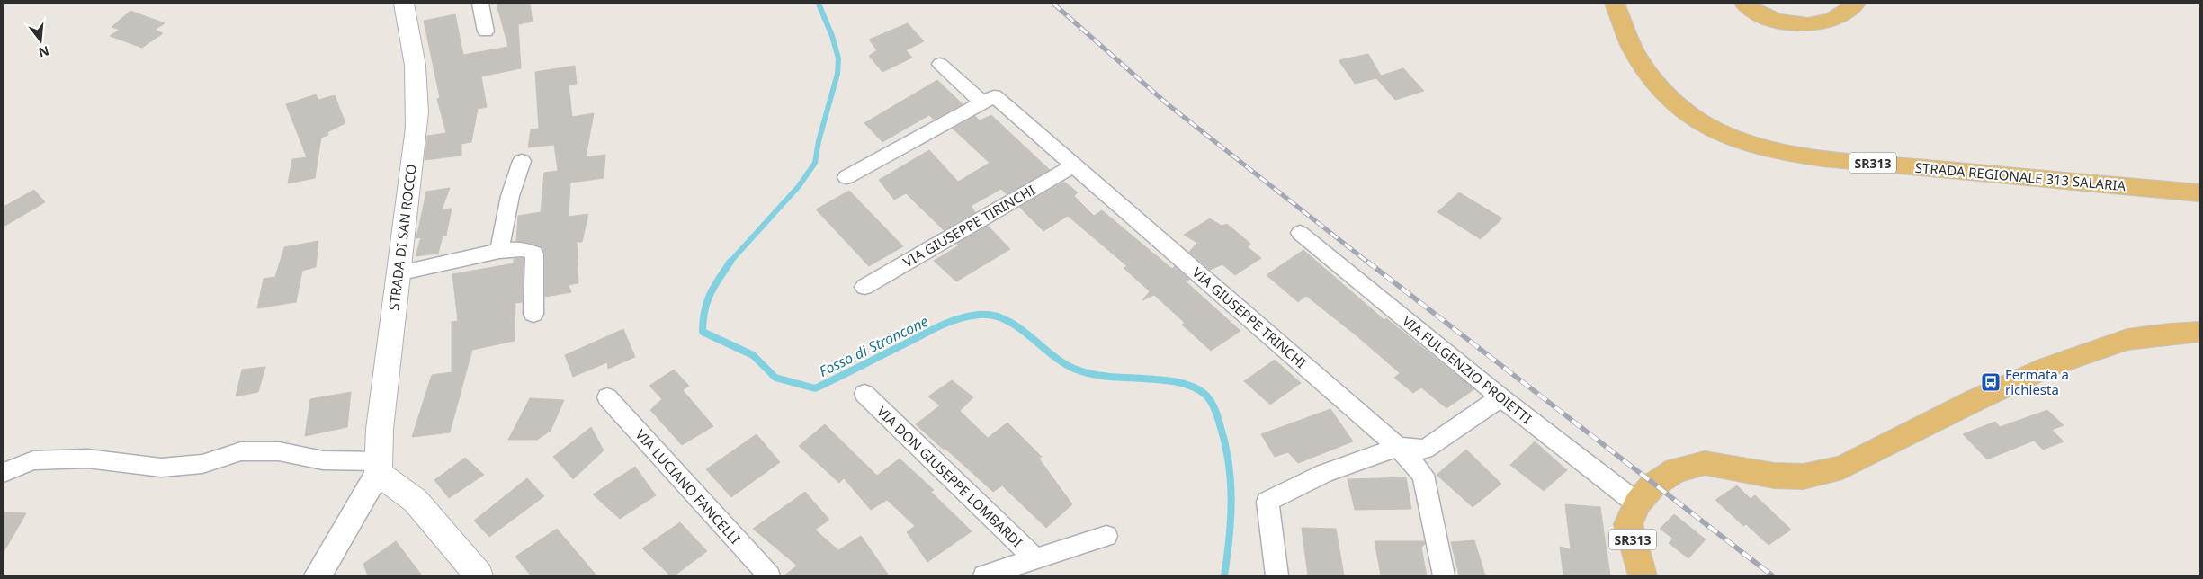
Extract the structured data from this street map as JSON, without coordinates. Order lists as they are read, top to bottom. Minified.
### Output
{"streets":{"main road":["SR313","STRADA REGIONALE 313 SALARIA","STRADA DI SAN ROCCO"],"street":["VIA GIUSEPPE TIRINCHI","VIA GIUSEPPE TRINCHI","VIA FULGENZIO PROIETTI","VIA DON GIUSEPPE LOMBARDI","VIA LUCIANO FANCELLI"]},"crossings":[["SR313","VIA FULGENZIO PROIETTI"],["VIA GIUSEPPE TIRINCHI","VIA GIUSEPPE TRINCHI"]],"water":["Fosso di Stroncone"],"places":{"bus stop":["Fermata a richiesta"]},"north":"bottom"}
